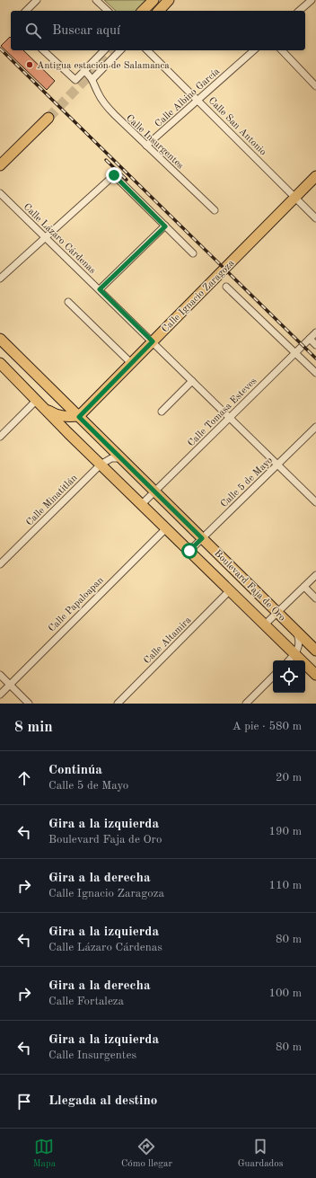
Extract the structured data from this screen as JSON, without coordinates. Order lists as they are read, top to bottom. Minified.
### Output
{"streets":{"main road":["Calle Ignacio Zaragoza","Boulevard Faja de Oro"],"street":["Calle Albino García","Calle San Antonio","Calle Insurgentes","Calle Lázaro Cárdenas","Calle Tomasa Esteves","Calle 5 de Mayo","Calle Minatitlán","Calle Papaloapan","Calle Altamira"]},"crossings":[["Calle Albino García","Calle San Antonio"],["Calle Albino García","Calle Insurgentes"],["Calle San Antonio","Calle Ignacio Zaragoza"],["Calle Lázaro Cárdenas","Calle Ignacio Zaragoza"],["Calle Lázaro Cárdenas","Calle Tomasa Esteves"],["Calle Lázaro Cárdenas","Calle 5 de Mayo"],["Calle Ignacio Zaragoza","Boulevard Faja de Oro"],["Calle Tomasa Esteves","Boulevard Faja de Oro"],["Calle 5 de Mayo","Boulevard Faja de Oro"],["Calle Minatitlán","Boulevard Faja de Oro"],["Boulevard Faja de Oro","Calle Papaloapan"],["Boulevard Faja de Oro","Calle Altamira"]],"places":["Antigua estación de Salamanca"],"page":{"search":"Buscar aquí","heading":["8 min","A pie · 580 m"],"list":[["Continúa","Calle 5 de Mayo","20 m"],["Gira a la izquierda","Boulevard Faja de Oro","190 m"],["Gira a la derecha","Calle Ignacio Zaragoza","110 m"],["Gira a la izquierda","Calle Lázaro Cárdenas","80 m"],["Gira a la derecha","Calle Fortaleza","100 m"],["Gira a la izquierda","Calle Insurgentes","80 m"],"Llegada al destino"],"nav":["Mapa","Cómo llegar","Guardados"]}}
